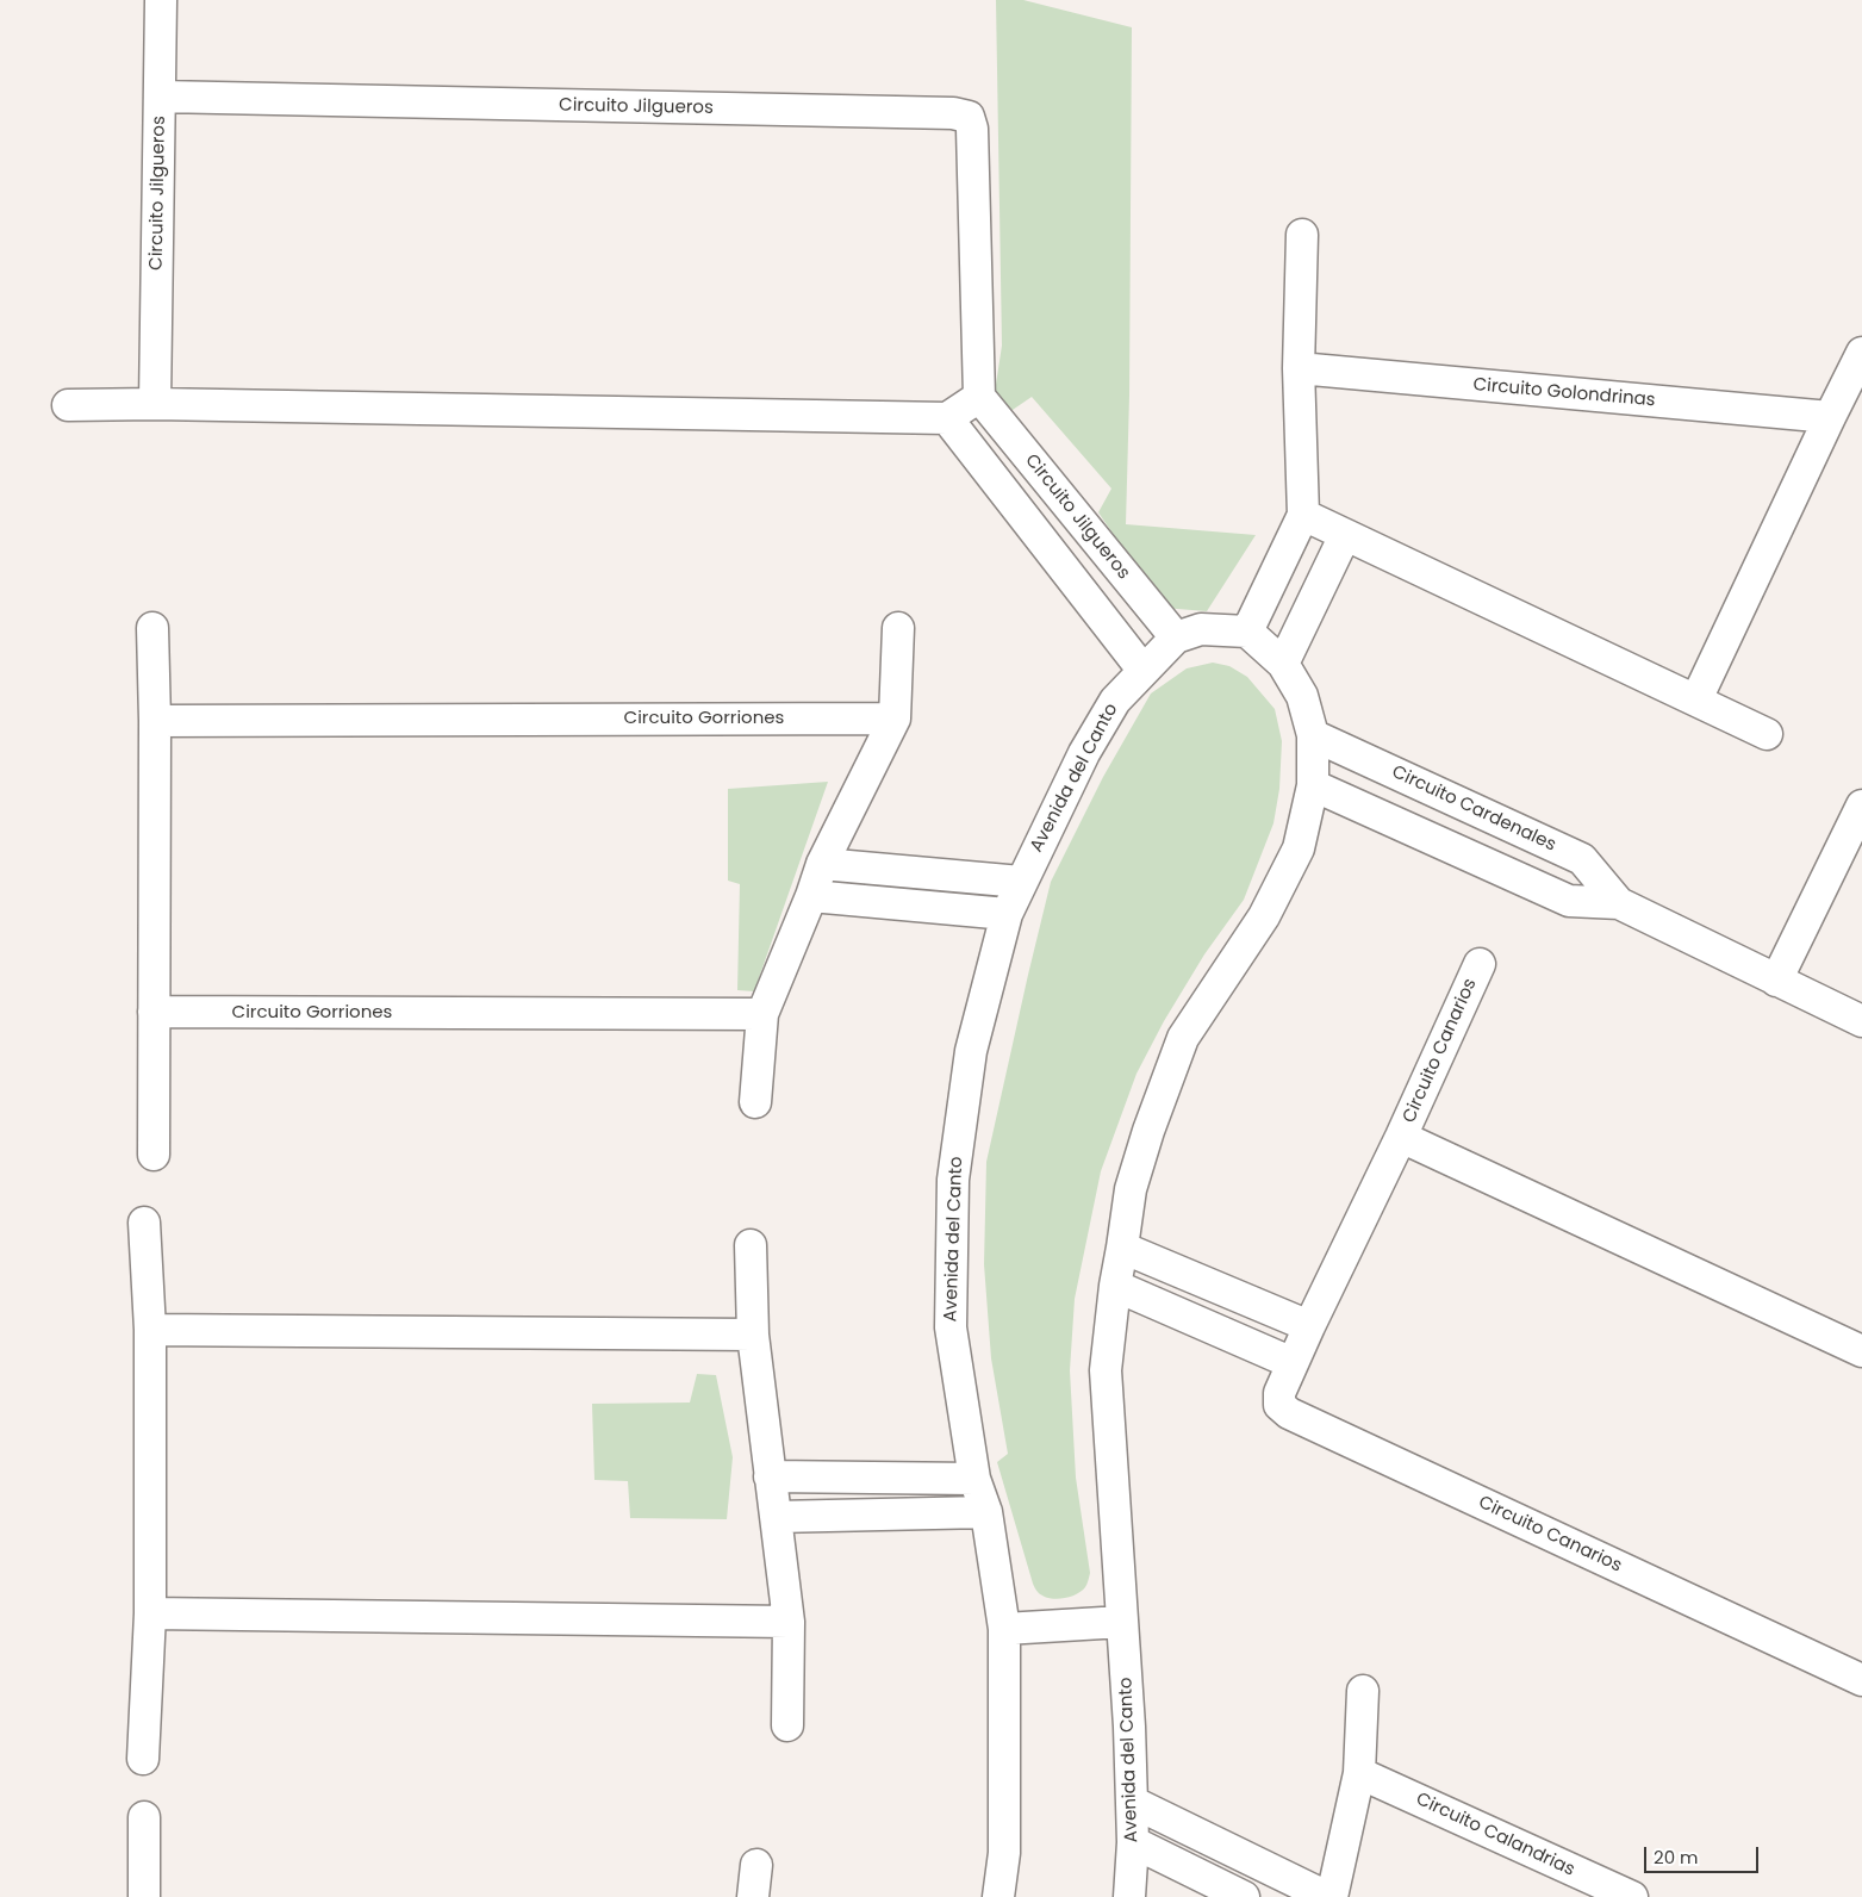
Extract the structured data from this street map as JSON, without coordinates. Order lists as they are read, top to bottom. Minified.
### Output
{"streets":{"street":["Circuito Jilgueros","Circuito Golondrinas","Circuito Gorriones","Avenida del Canto","Circuito Cardenales","Circuito Canarios","Circuito Calandrias"]},"crossings":[["Circuito Jilgueros","Avenida del Canto"],["Avenida del Canto","Circuito Cardenales"]],"scale_bar":"20 m"}
